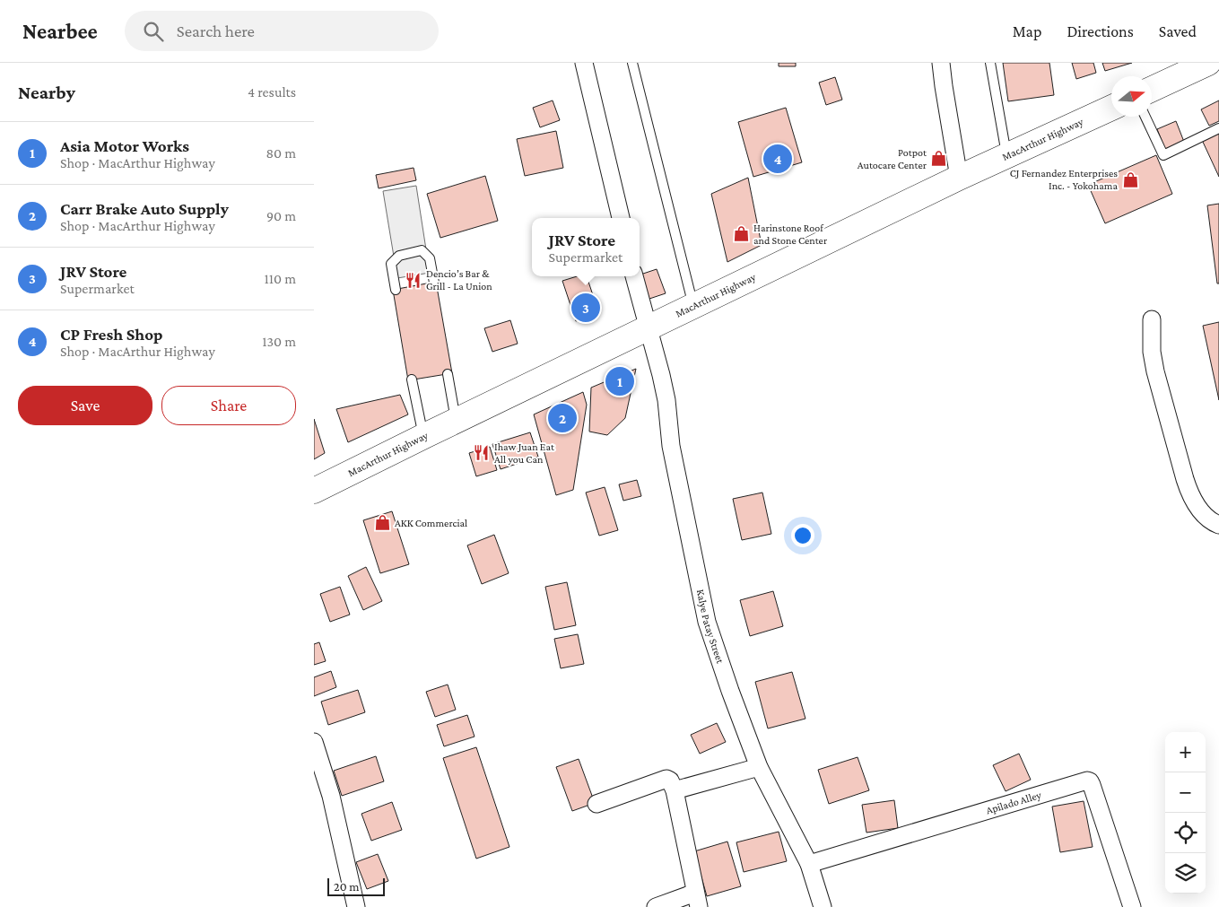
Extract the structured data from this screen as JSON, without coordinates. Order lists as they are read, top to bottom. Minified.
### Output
{"streets":{"highway":["MacArthur Highway"],"street":["Kalye Patay Street","Apilado Alley"]},"crossings":[["MacArthur Highway","Kalye Patay Street"],["Kalye Patay Street","Apilado Alley"]],"places":{"shop":["Potpot Autocare Center","CJ Fernandez Enterprises Inc. - Yokohama","Harinstone Roof and Stone Center","AKK Commercial"],"restaurant":["Dencio’s Bar & Grill - La Union","Ihaw Juan Eat All you Can"]},"scale_bar":"20 m","north":"right","page":{"header":"Nearbee","search":"Search here","nav":["Map","Directions","Saved"],"heading":["Nearby","4 results"],"list":[{"mark":"1","name":"Asia Motor Works","note":"Shop · MacArthur Highway","value":"80 m"},{"mark":"2","name":"Carr Brake Auto Supply","note":"Shop · MacArthur Highway","value":"90 m"},{"mark":"3","name":"JRV Store","note":"Supermarket","value":"110 m"},{"mark":"4","name":"CP Fresh Shop","note":"Shop · MacArthur Highway","value":"130 m"}],"pins":["4","3","1","2"],"popup":["JRV Store","Supermarket"],"buttons":["Save","Share"],"map_buttons":["+","−"],"scale":"20 m"}}
